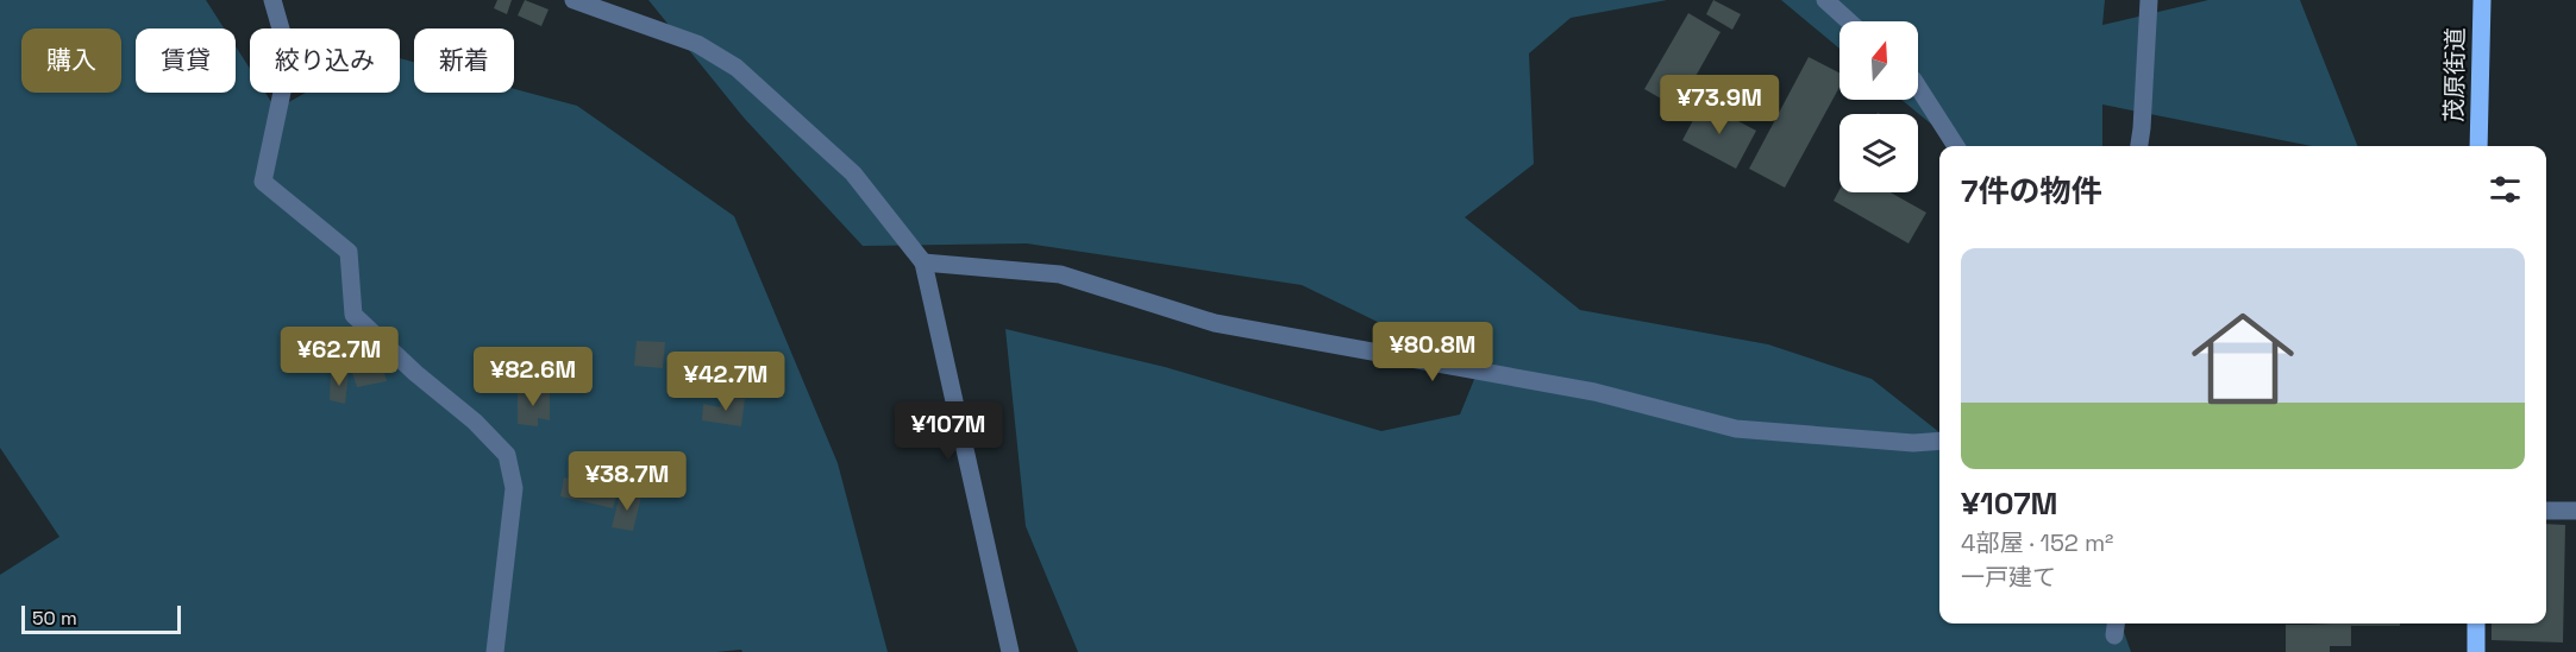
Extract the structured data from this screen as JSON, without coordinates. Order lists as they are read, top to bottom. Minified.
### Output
{"streets":{"main road":["茂原街道"]},"scale_bar":"50 m","north":"top","page":{"chip":["購入","賃貸","絞り込み","新着"],"price":["¥73.9M","¥80.8M","¥62.7M","¥82.6M","¥42.7M","¥107M","¥38.7M"],"heading":"7件の物件","list":[{"name":"¥107M","note":"4部屋 · 152 m² · 一戸建て"}],"scale":"50 m"}}
